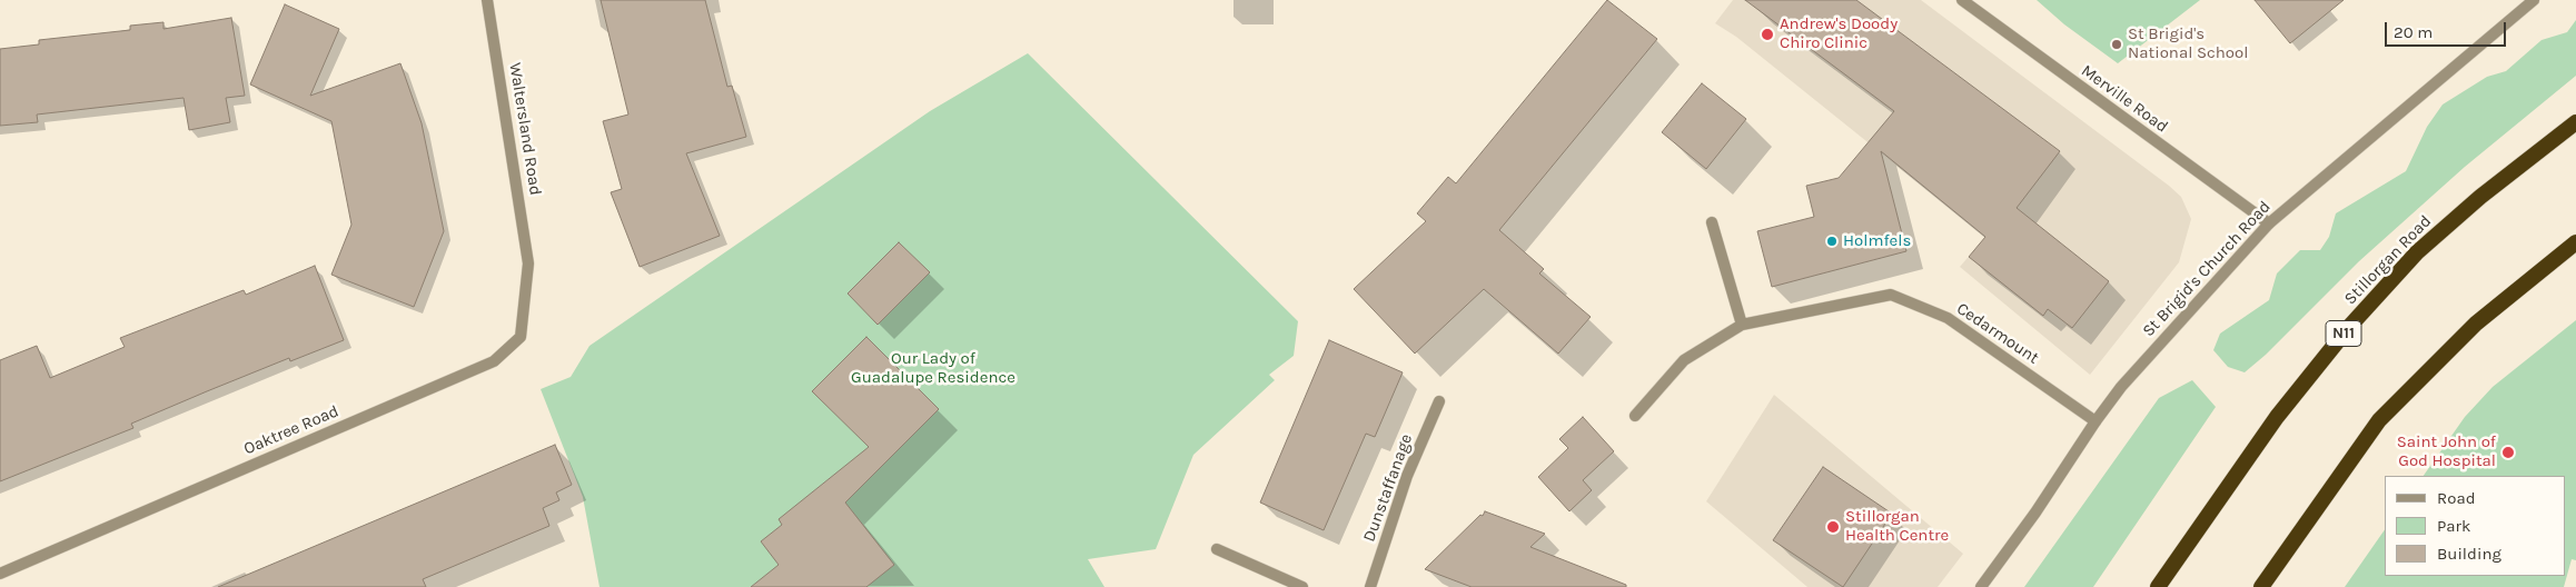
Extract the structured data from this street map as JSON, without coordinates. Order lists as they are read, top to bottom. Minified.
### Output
{"streets":{"highway":["Stillorgan Road","N11"],"street":["Merville Road","Waltersland Road","St Brigid's Church Road","Cedarmount","Oaktree Road","Dunstaffanage"]},"crossings":[["Merville Road","St Brigid's Church Road"],["Waltersland Road","Oaktree Road"],["St Brigid's Church Road","Cedarmount"]],"parks":["Our Lady of Guadalupe Residence"],"places":["Andrew's Doody Chiro Clinic","St Brigid's National School","Holmfels","Saint John of God Hospital","Stillorgan Health Centre"],"legend":["Road","Park","Building"],"scale_bar":"20 m"}
